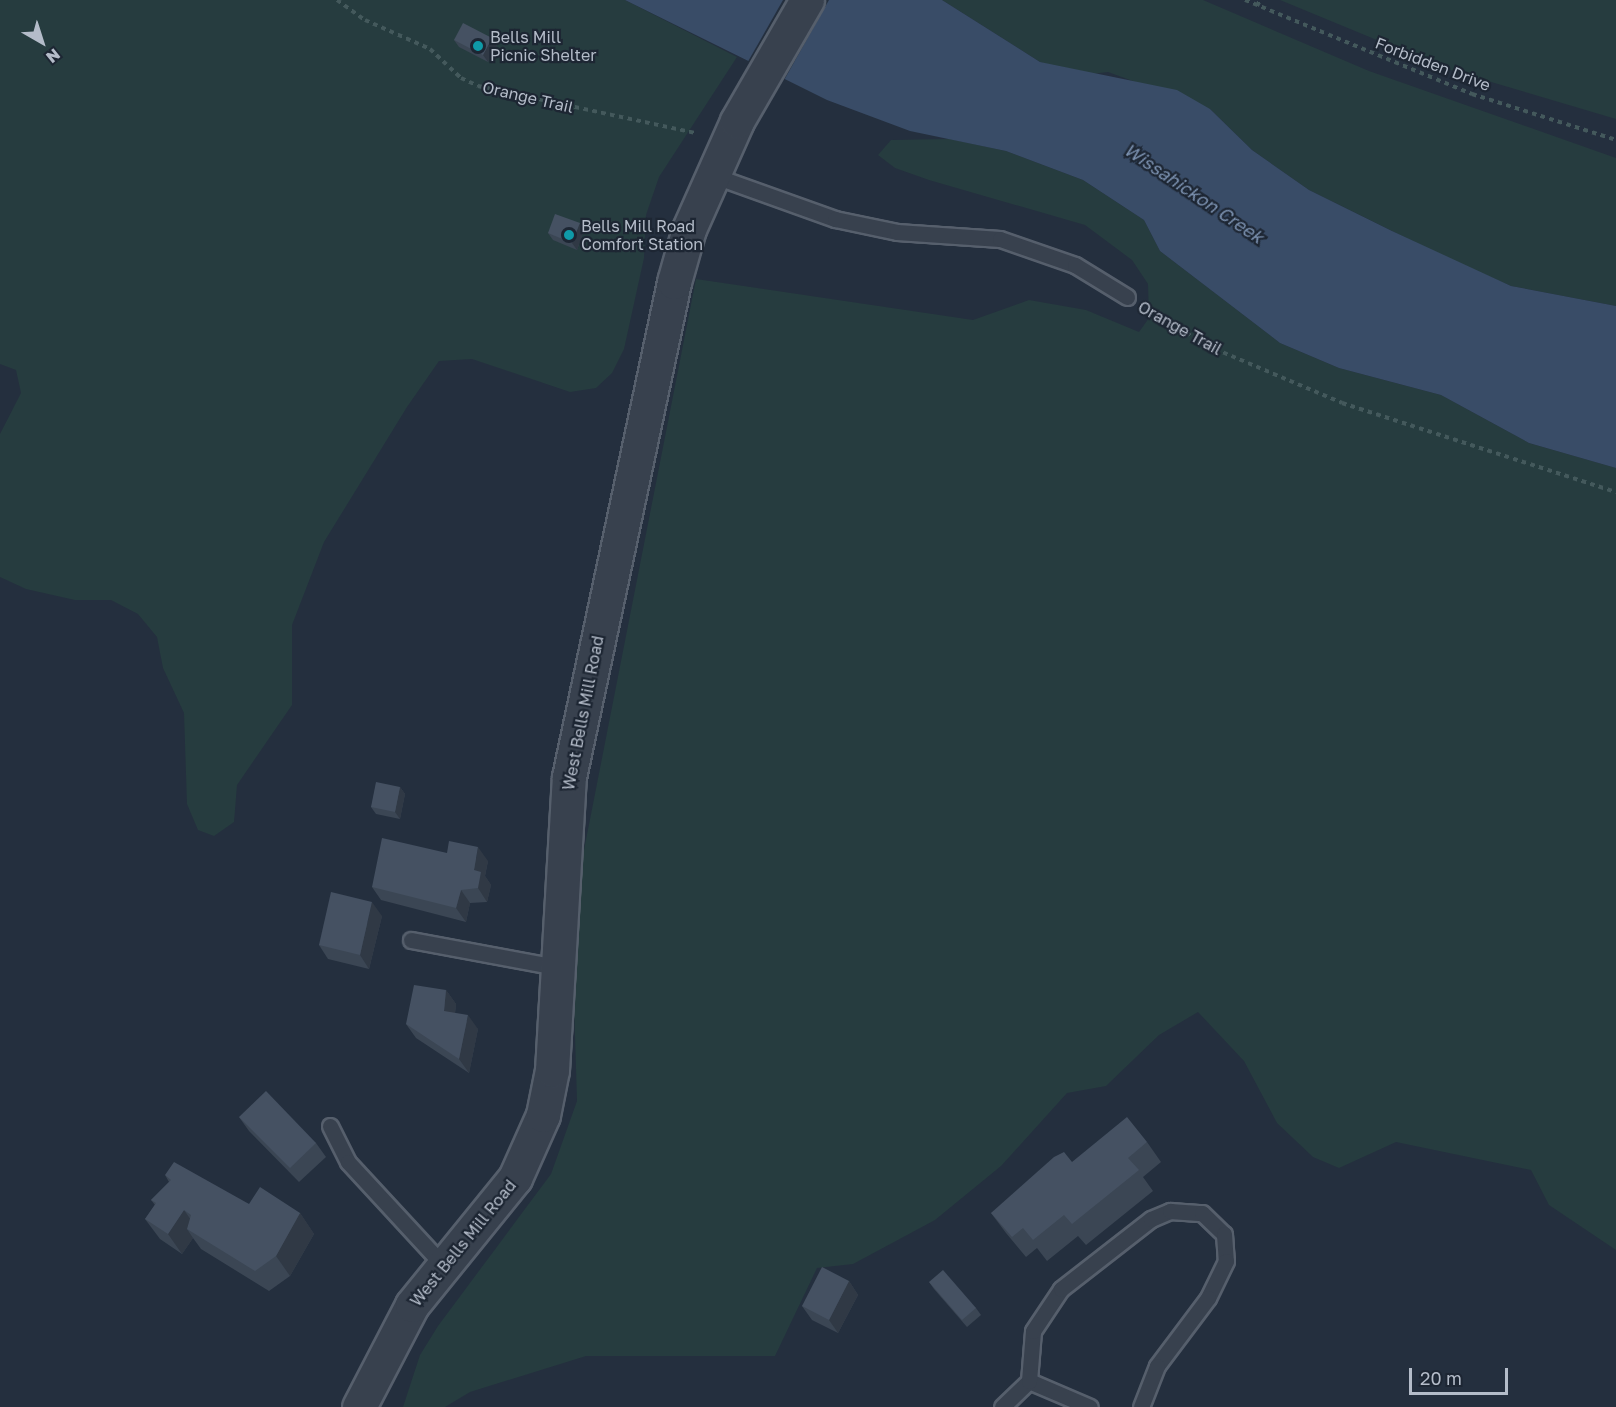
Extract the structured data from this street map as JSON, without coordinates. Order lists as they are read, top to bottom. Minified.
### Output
{"streets":{"street":["West Bells Mill Road"],"lane":["Orange Trail"],"path":["Forbidden Drive"]},"crossings":[["Orange Trail","West Bells Mill Road"]],"water":["Wissahickon Creek"],"places":["Bells Mill Picnic Shelter","Bells Mill Road Comfort Station"],"scale_bar":"20 m","north":"bottom right"}
